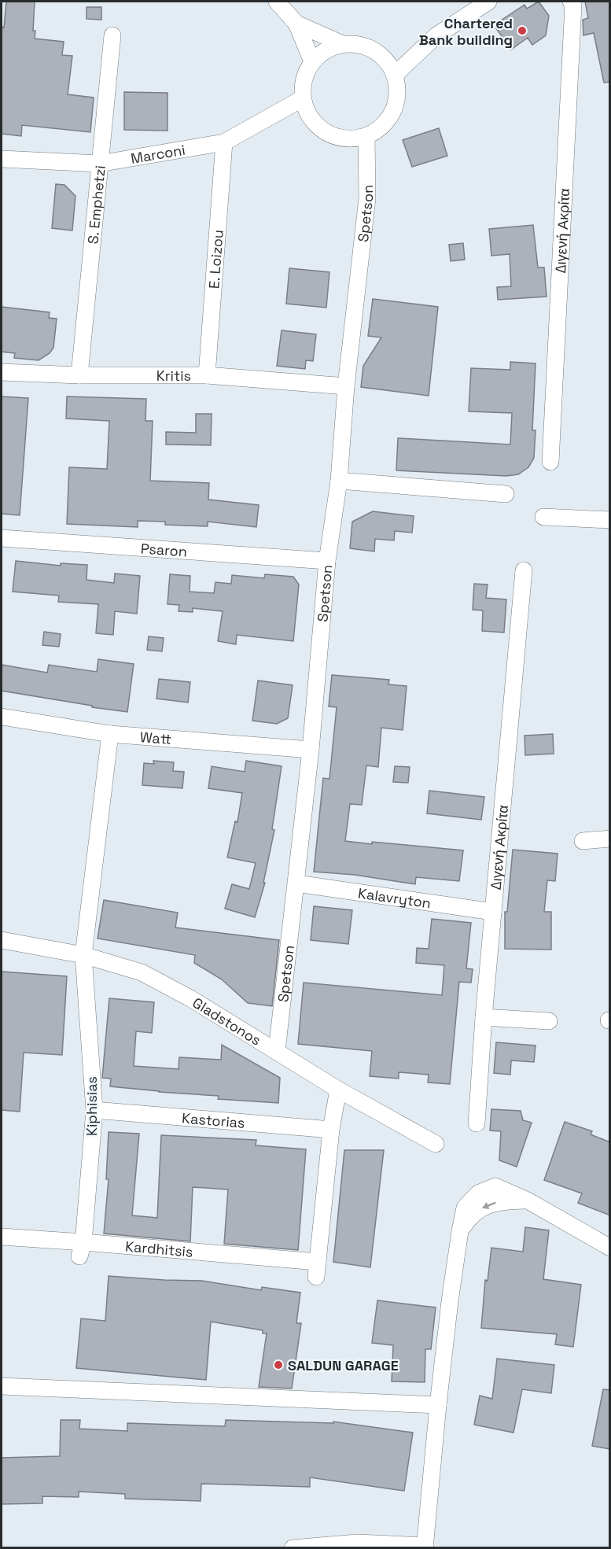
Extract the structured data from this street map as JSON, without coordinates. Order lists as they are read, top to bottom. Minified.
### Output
{"streets":{"street":["Marconi","S. Emphetzi","Spetson","Διγενή Ακρίτα","E. Loizou","Kritis","Psaron","Watt","Kalavryton","Gladstonos","Kiphisias","Kastorias","Kardhitsis"]},"crossings":[["Marconi","S. Emphetzi"],["Marconi","Spetson"],["Marconi","E. Loizou"],["S. Emphetzi","Kritis"],["Spetson","Kritis"],["Spetson","Psaron"],["Spetson","Watt"],["Spetson","Kalavryton"],["Spetson","Gladstonos"],["Διγενή Ακρίτα","Kalavryton"],["E. Loizou","Kritis"],["Watt","Kiphisias"],["Gladstonos","Kiphisias"],["Kiphisias","Kastorias"],["Kiphisias","Kardhitsis"],["Kastorias","Kardhitsis"]],"places":["Chartered Bank building","SALDUN GARAGE"]}
